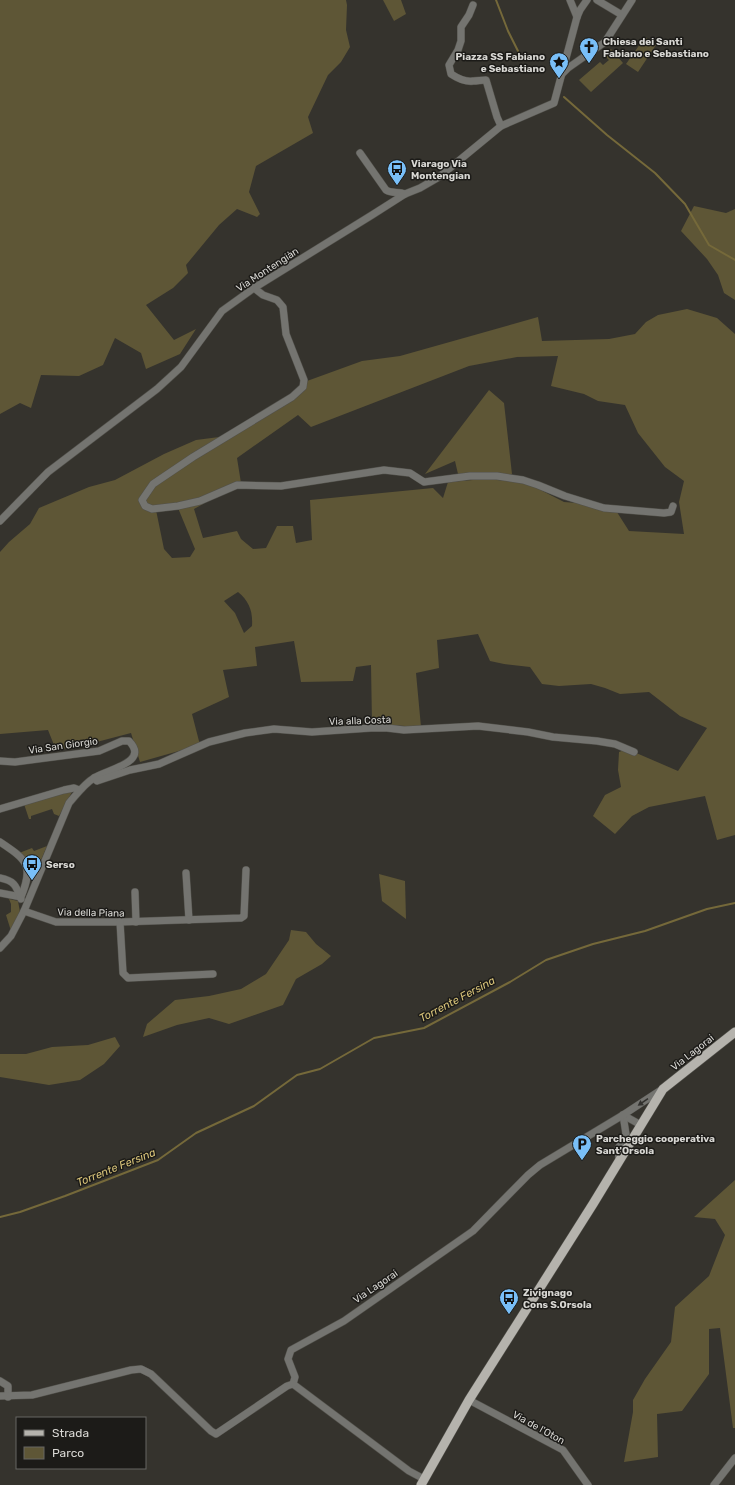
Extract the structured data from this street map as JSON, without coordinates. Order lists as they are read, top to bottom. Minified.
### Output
{"streets":{"main road":["Via Lagorai"],"street":["Via Montengiàn","Via alla Costa","Via San Giorgio","Via della Piana","Via de l'Oton"]},"crossings":[["Via alla Costa","Via San Giorgio"],["Via San Giorgio","Via della Piana"],["Via Lagorai","Via de l'Oton"]],"water":["Torrente Fersina"],"places":{"church":["Chiesa dei Santi Fabiano e Sebastiano"],"place":["Piazza SS Fabiano e Sebastiano"],"bus stop":["Viarago Via Montengian","Serso","Zivignago Cons S.Orsola"],"parking":["Parcheggio cooperativa Sant'Orsola"]},"legend":["Strada","Parco"]}
